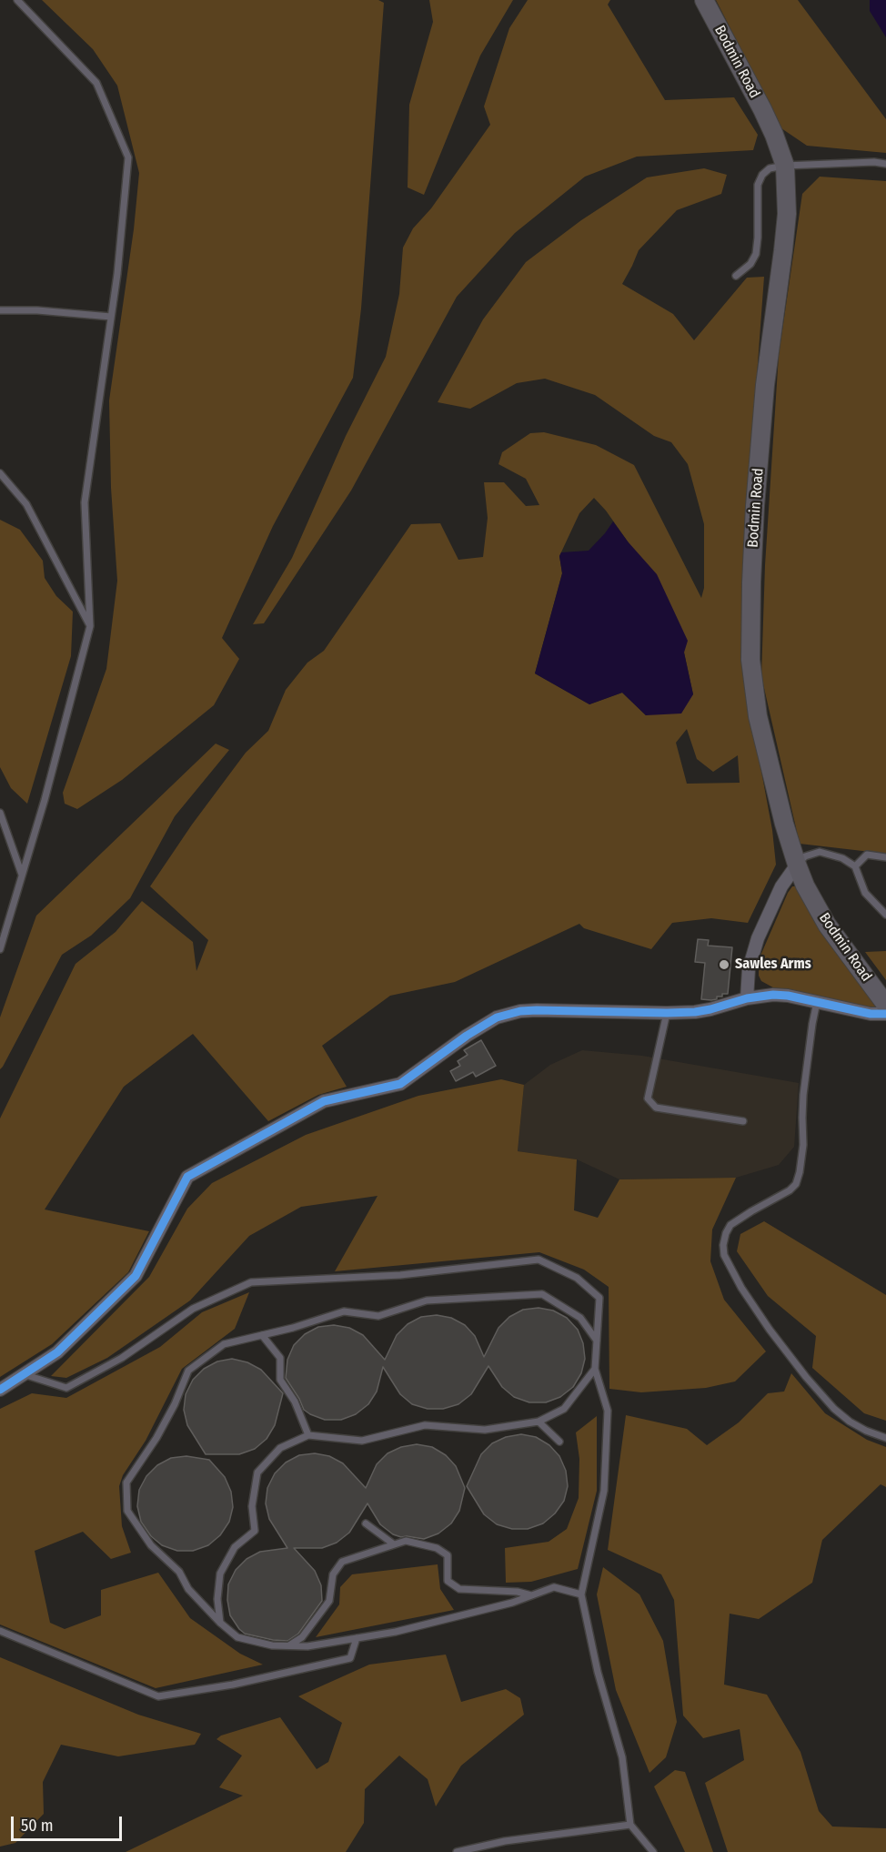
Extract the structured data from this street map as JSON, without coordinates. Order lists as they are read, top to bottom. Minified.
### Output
{"streets":{"main road":["Bodmin Road"]},"places":["Sawles Arms"],"scale_bar":"50 m"}
